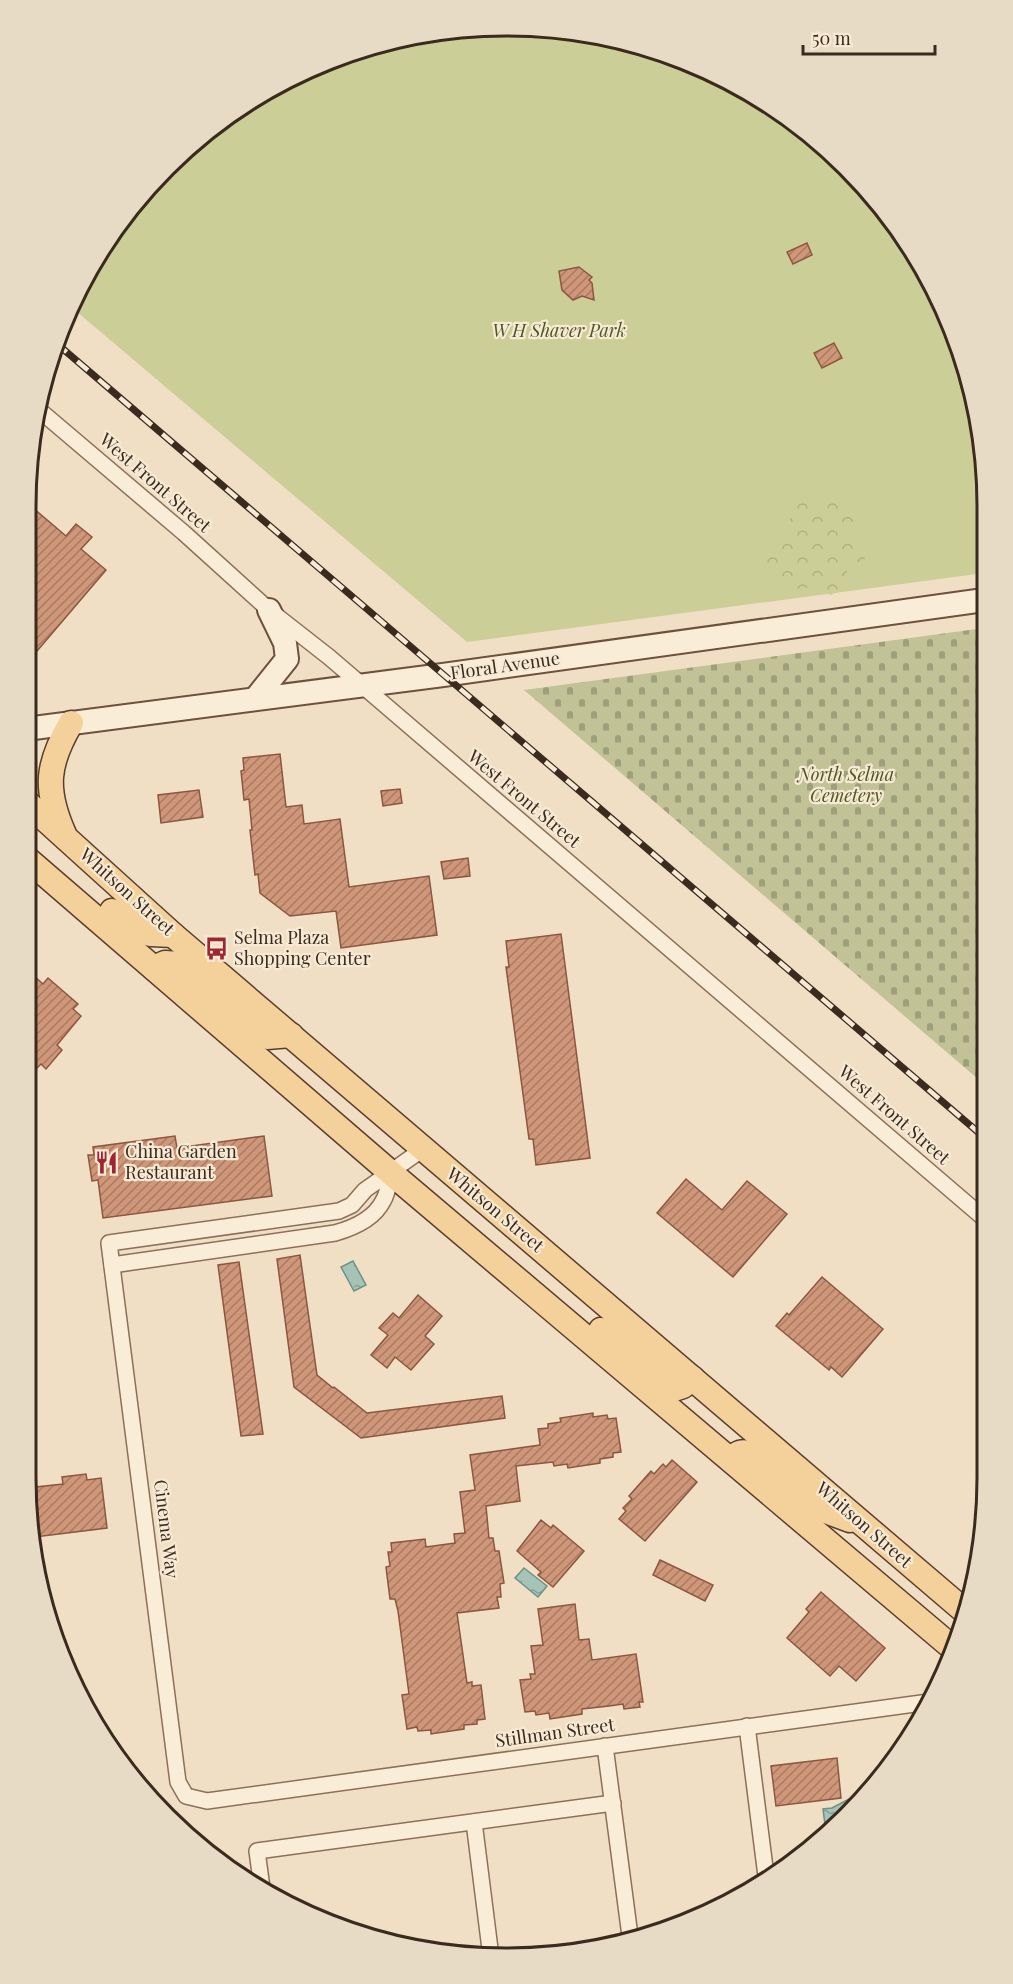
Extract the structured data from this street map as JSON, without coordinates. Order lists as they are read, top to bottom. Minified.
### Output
{"streets":{"main road":["Floral Avenue","Whitson Street"],"street":["West Front Street","Cinema Way","Stillman Street"]},"crossings":[["West Front Street","Floral Avenue"],["Whitson Street","Cinema Way"],["Cinema Way","Stillman Street"]],"parks":["W H Shaver Park","North Selma Cemetery"],"places":{"bus stop":["Selma Plaza Shopping Center"],"restaurant":["China Garden Restaurant"]},"scale_bar":"50 m"}
